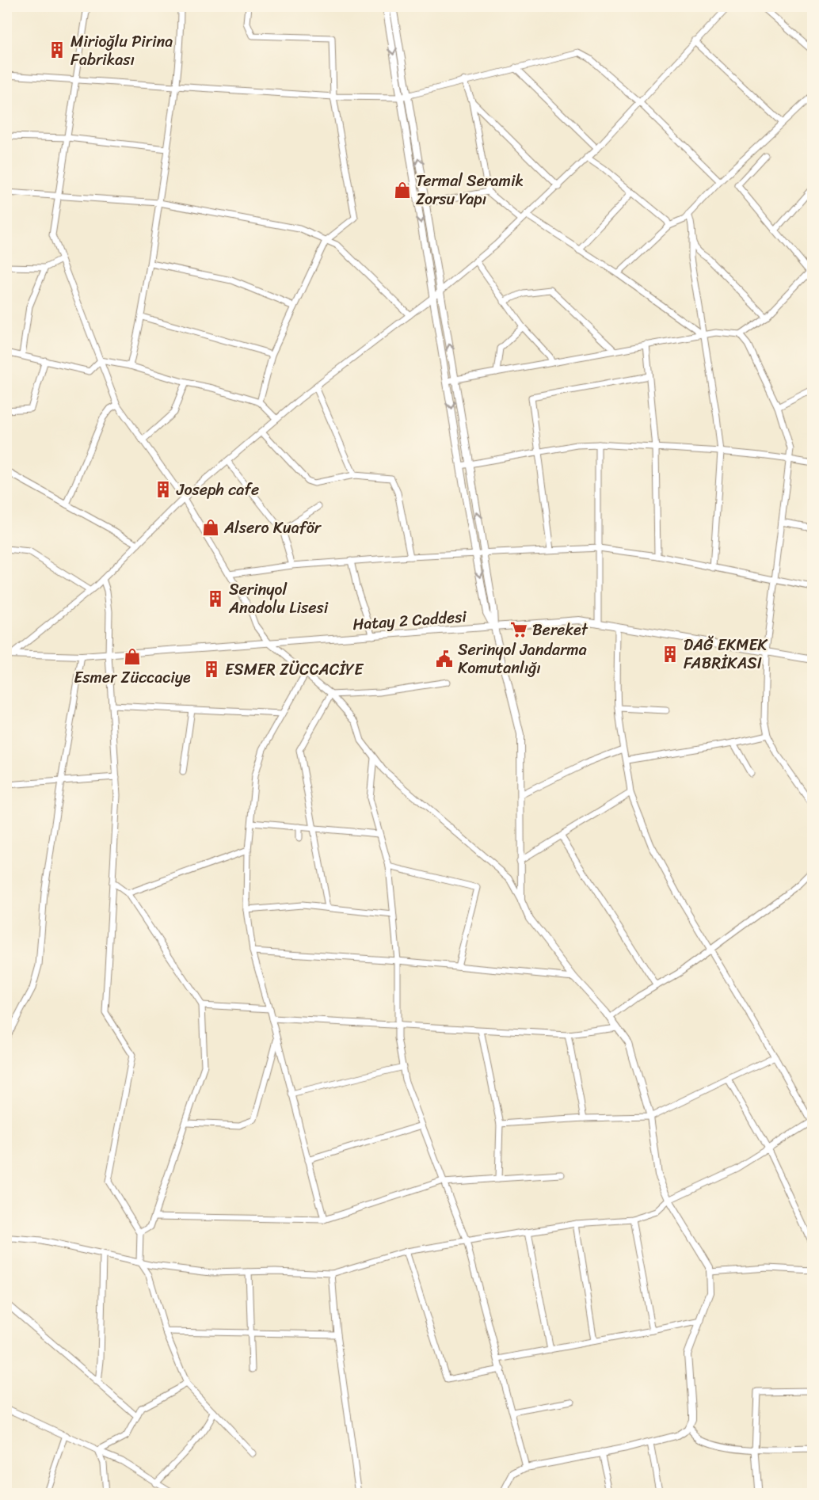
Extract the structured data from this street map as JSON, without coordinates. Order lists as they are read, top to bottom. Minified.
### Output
{"streets":{"street":["Hatay 2 Caddesi"]},"places":{"building":["Mirioğlu Pirina Fabrikası","Joseph cafe","Serinyol Anadolu Lisesi","DAĞ EKMEK FABRİKASI","ESMER ZÜCCACİYE"],"shop":["Termal Seramik Zorsu Yapı","Alsero Kuaför","Esmer Züccaciye"],"supermarket":["Bereket"],"public building":["Serinyol Jandarma Komutanlığı"]}}
